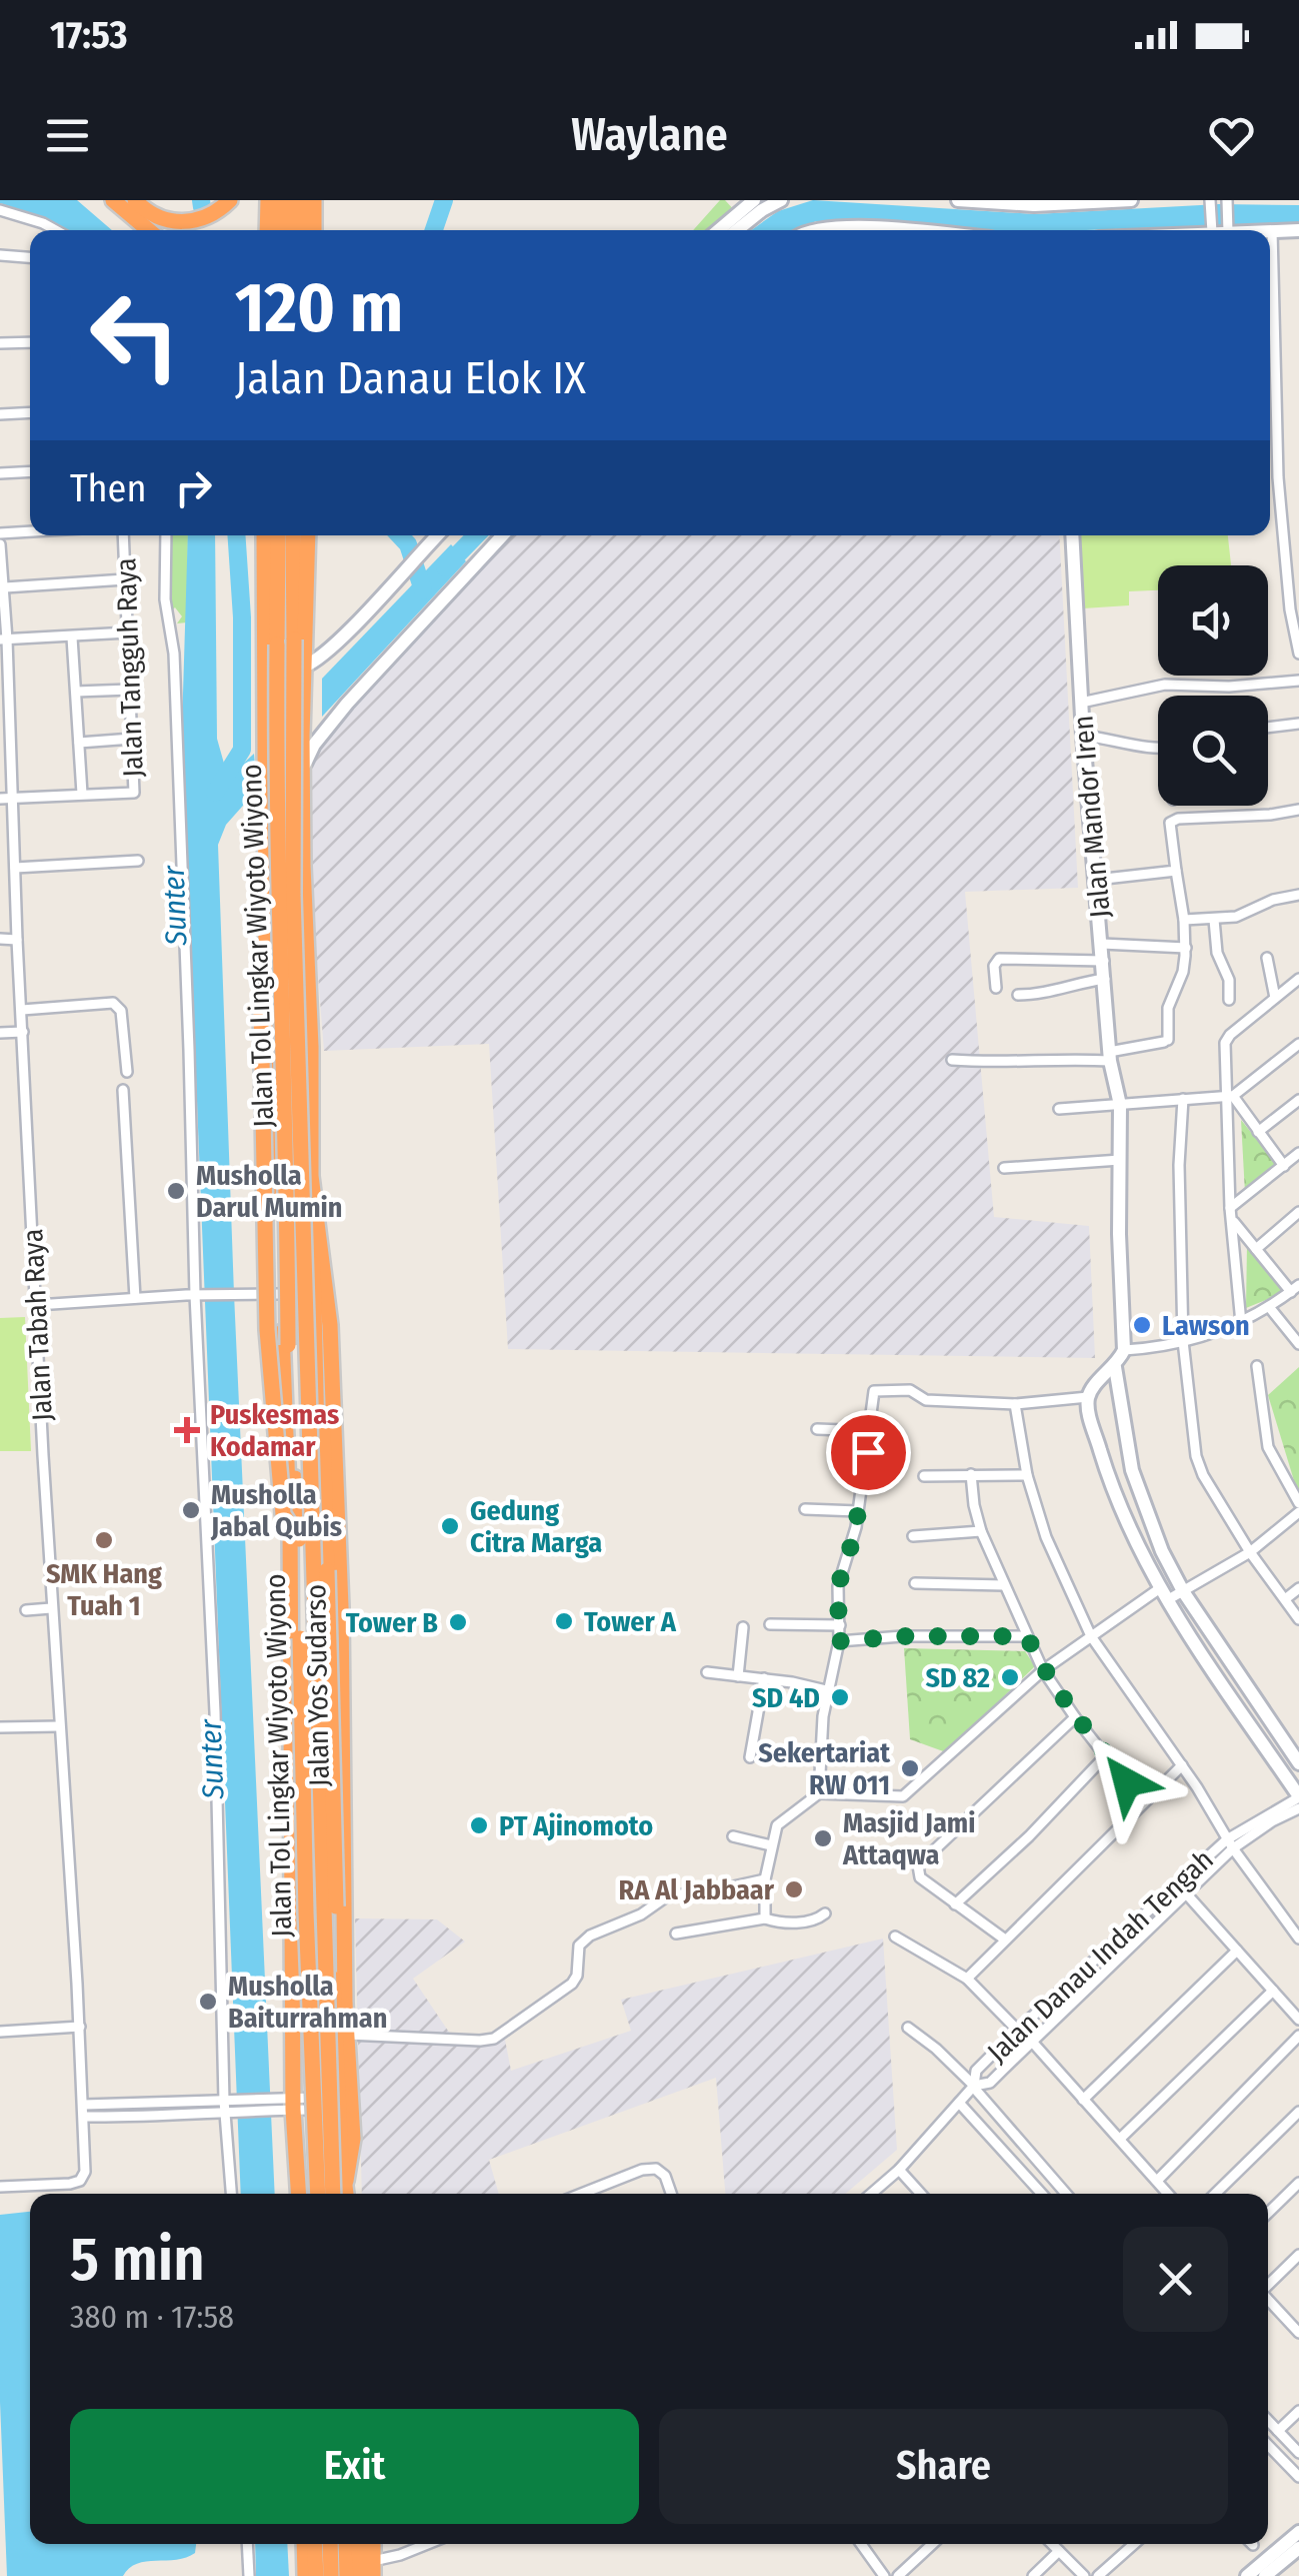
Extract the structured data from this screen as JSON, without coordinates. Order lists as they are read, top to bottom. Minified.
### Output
{"streets":{"highway":["Jalan Tol Lingkar Wiyoto Wiyono","Jalan Yos Sudarso"],"street":["Jalan Tangguh Raya","Jalan Mandor Iren","Jalan Tabah Raya","Jalan Danau Indah Tengah"]},"crossings":[["Jalan Tangguh Raya","Jalan Tabah Raya"]],"water":["Sunter"],"places":{"other":["Musholla Darul Mumin","Lawson","Musholla Jabal Qubis","Gedung Citra Marga","SMK Hang Tuah 1","Tower A","Tower B","SD 82","SD 4D","Sekertariat RW 011","PT Ajinomoto","Masjid Jami Attaqwa","RA Al Jabbaar","Musholla Baiturrahman"],"health":["Puskesmas Kodamar"]},"page":{"status":"17:53","header":"Waylane","turn":["120 m","Jalan Danau Elok IX"],"then":"Then","heading":["5 min","380 m · 17:58"],"buttons":["Exit","Share"]}}
